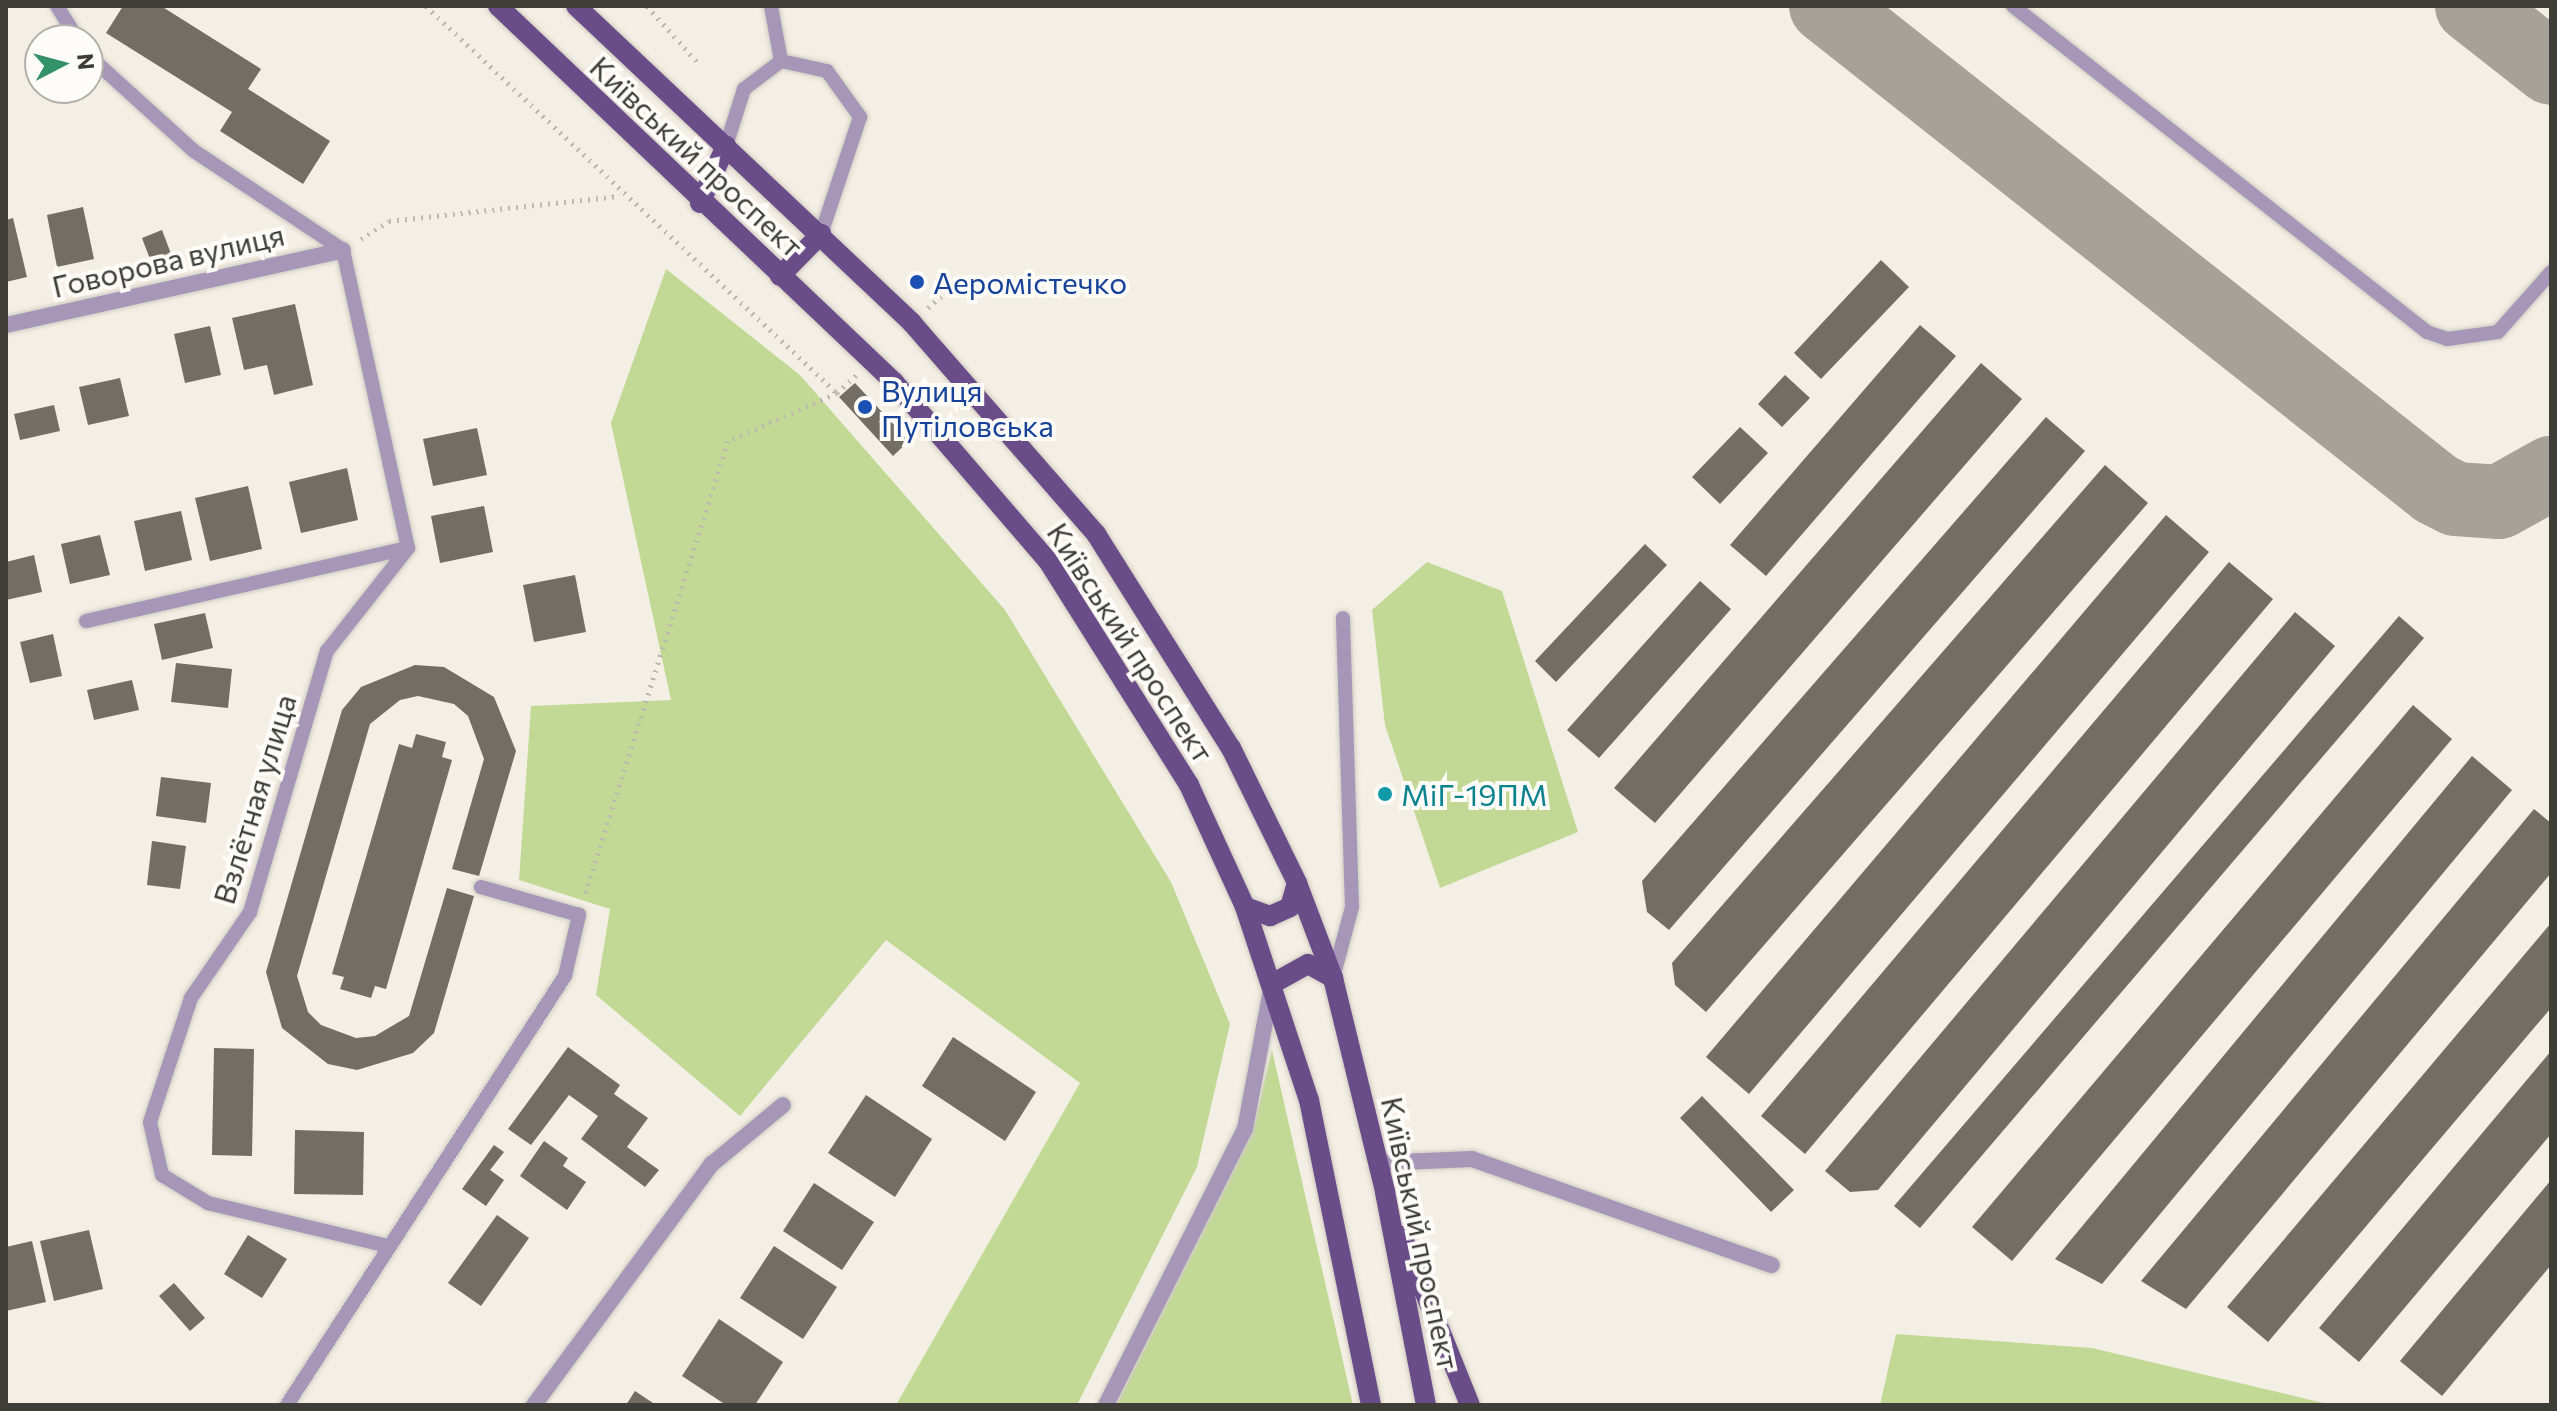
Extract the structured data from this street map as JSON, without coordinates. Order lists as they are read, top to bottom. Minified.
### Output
{"streets":{"main road":["Київський проспект"],"street":["Говорова вулиця"],"lane":["Взлётная улица"]},"places":["Аеромістечко","Вулиця Путіловська","МіГ-19ПМ"],"north":"right"}
